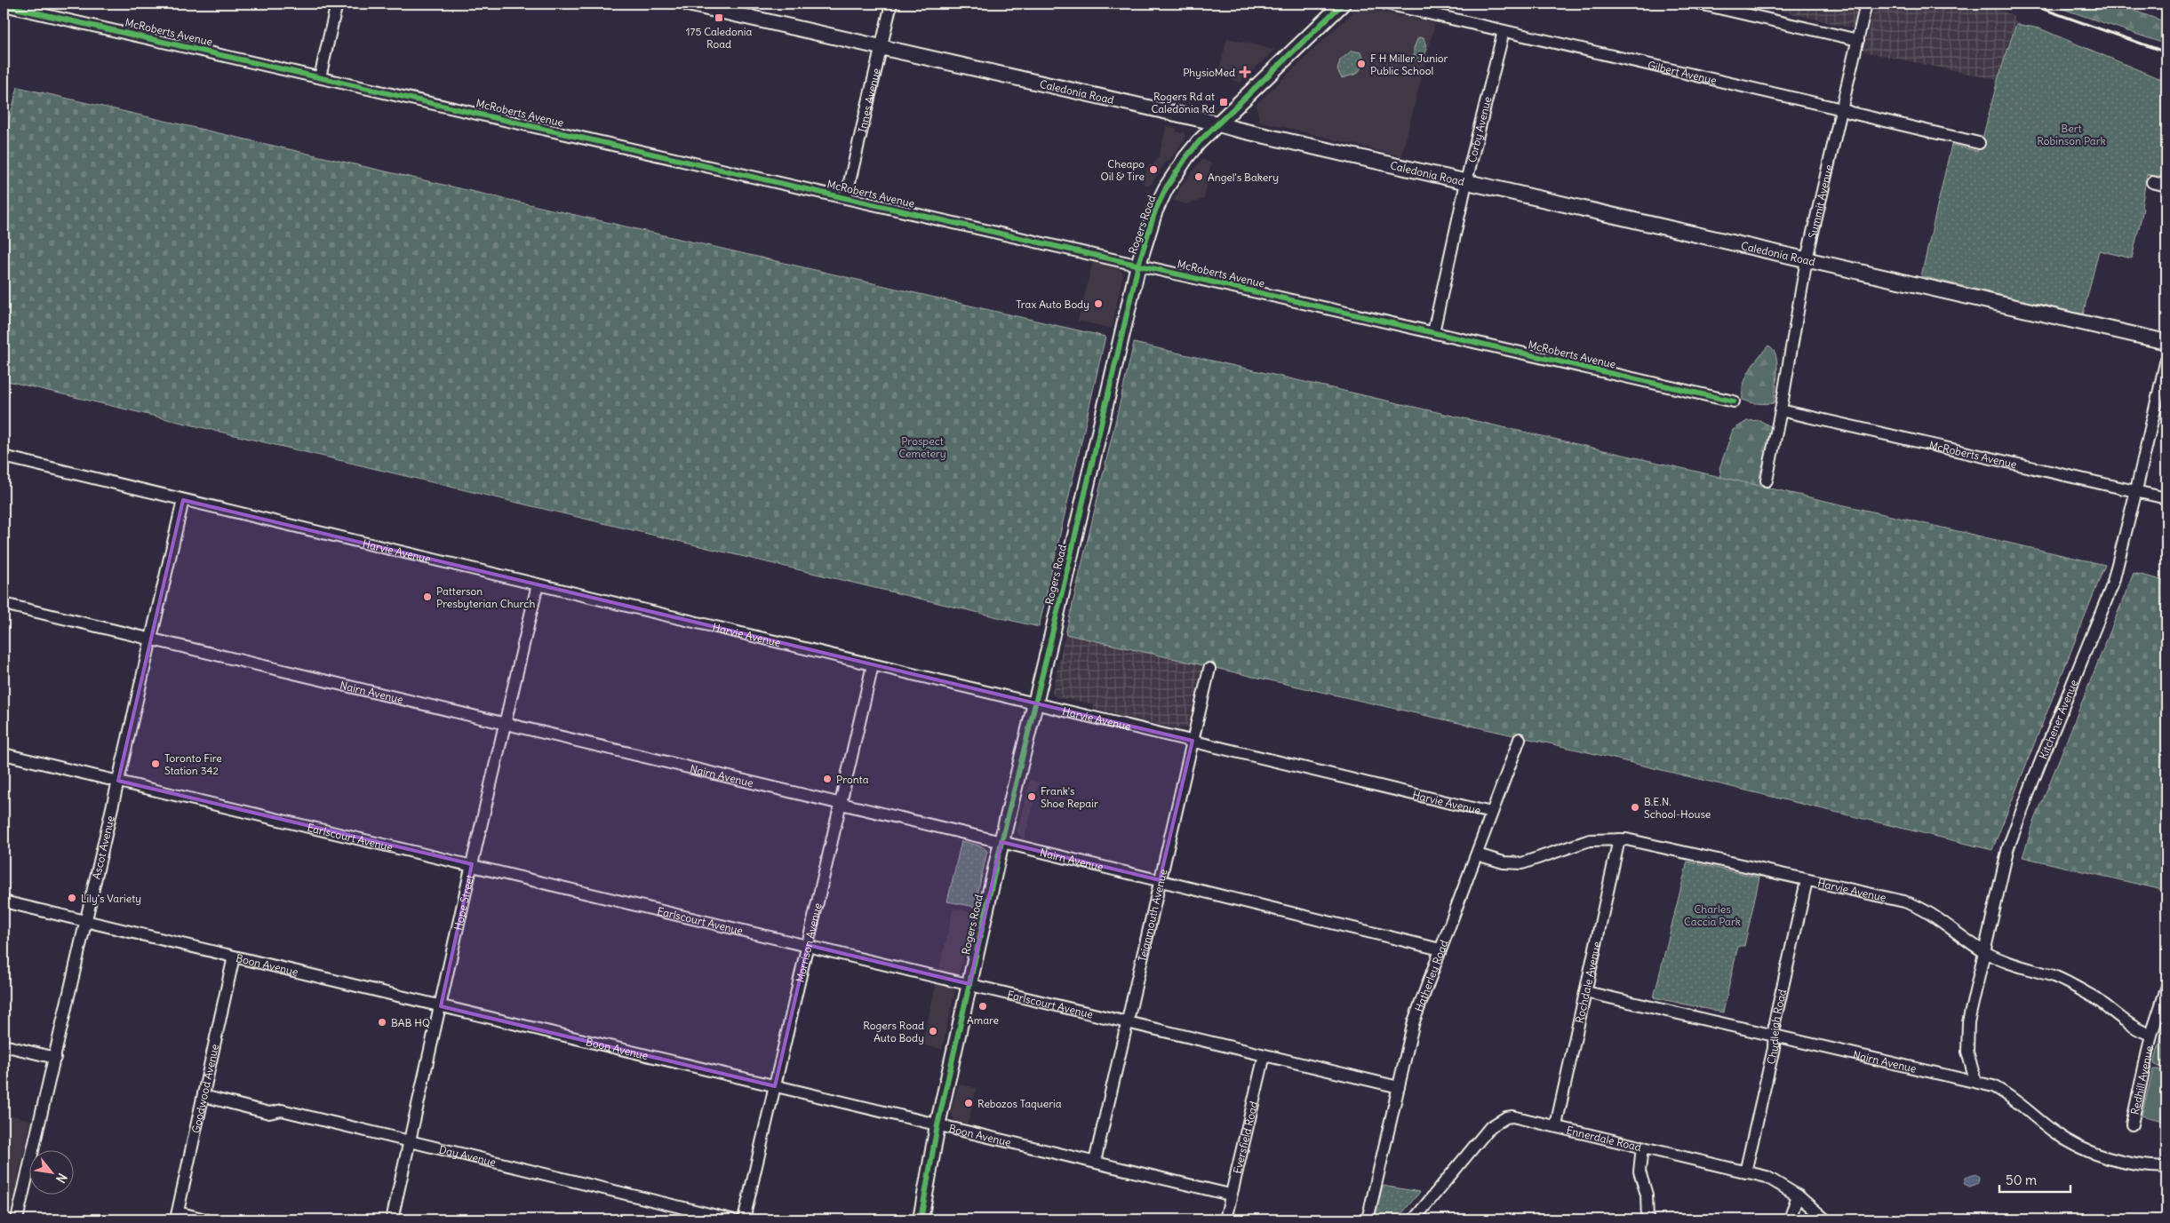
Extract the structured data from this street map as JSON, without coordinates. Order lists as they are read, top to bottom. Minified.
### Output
{"streets":{"street":["McRoberts Avenue","Gilbert Avenue","Caledonia Road","Innes Avenue","Corby Avenue","Summit Avenue","Rogers Road","Harvie Avenue","Nairn Avenue","Kitchener Avenue","Earlscourt Avenue","Ascot Avenue","Hope Street","Teignmouth Avenue","Morrison Avenue","Boon Avenue","Hatherley Road","Rochdale Avenue","Chudleigh Road","Redhill Avenue","Goodwood Avenue","Eversfield Road","Ennerdale Road","Day Avenue"]},"crossings":[["McRoberts Avenue","Innes Avenue"],["McRoberts Avenue","Corby Avenue"],["McRoberts Avenue","Summit Avenue"],["McRoberts Avenue","Rogers Road"],["McRoberts Avenue","Kitchener Avenue"],["Gilbert Avenue","Corby Avenue"],["Gilbert Avenue","Summit Avenue"],["Caledonia Road","Innes Avenue"],["Caledonia Road","Corby Avenue"],["Caledonia Road","Summit Avenue"],["Caledonia Road","Rogers Road"],["Rogers Road","Harvie Avenue"],["Rogers Road","Nairn Avenue"],["Rogers Road","Earlscourt Avenue"],["Rogers Road","Boon Avenue"],["Harvie Avenue","Kitchener Avenue"],["Harvie Avenue","Ascot Avenue"],["Harvie Avenue","Hope Street"],["Harvie Avenue","Teignmouth Avenue"],["Harvie Avenue","Morrison Avenue"],["Harvie Avenue","Hatherley Road"],["Harvie Avenue","Rochdale Avenue"],["Harvie Avenue","Chudleigh Road"],["Harvie Avenue","Redhill Avenue"],["Nairn Avenue","Kitchener Avenue"],["Nairn Avenue","Ascot Avenue"],["Nairn Avenue","Hope Street"],["Nairn Avenue","Teignmouth Avenue"],["Nairn Avenue","Morrison Avenue"],["Nairn Avenue","Hatherley Road"],["Nairn Avenue","Rochdale Avenue"],["Nairn Avenue","Chudleigh Road"],["Earlscourt Avenue","Ascot Avenue"],["Earlscourt Avenue","Hope Street"],["Earlscourt Avenue","Teignmouth Avenue"],["Earlscourt Avenue","Morrison Avenue"],["Earlscourt Avenue","Hatherley Road"],["Earlscourt Avenue","Eversfield Road"],["Ascot Avenue","Boon Avenue"],["Hope Street","Boon Avenue"],["Hope Street","Day Avenue"],["Teignmouth Avenue","Boon Avenue"],["Morrison Avenue","Boon Avenue"],["Boon Avenue","Goodwood Avenue"],["Boon Avenue","Eversfield Road"],["Rochdale Avenue","Ennerdale Road"],["Chudleigh Road","Ennerdale Road"],["Goodwood Avenue","Day Avenue"]],"parks":["Bert Robinson Park","Prospect Cemetery","Charles Caccia Park"],"places":{"transit":["175 Caledonia Road","Rogers Rd at Caledonia Rd"],"other":["F H Miller Junior Public School","Cheapo Oil & Tire","Angel's Bakery","Trax Auto Body","Patterson Presbyterian Church","Toronto Fire Station 342","Pronta","Frank's Shoe Repair","B.E.N. School-House","Lily's Variety","Amare","BAB HQ","Rogers Road Auto Body","Rebozos Taqueria"],"health":["PhysioMed"]},"scale_bar":"50 m","north":"bottom right"}
